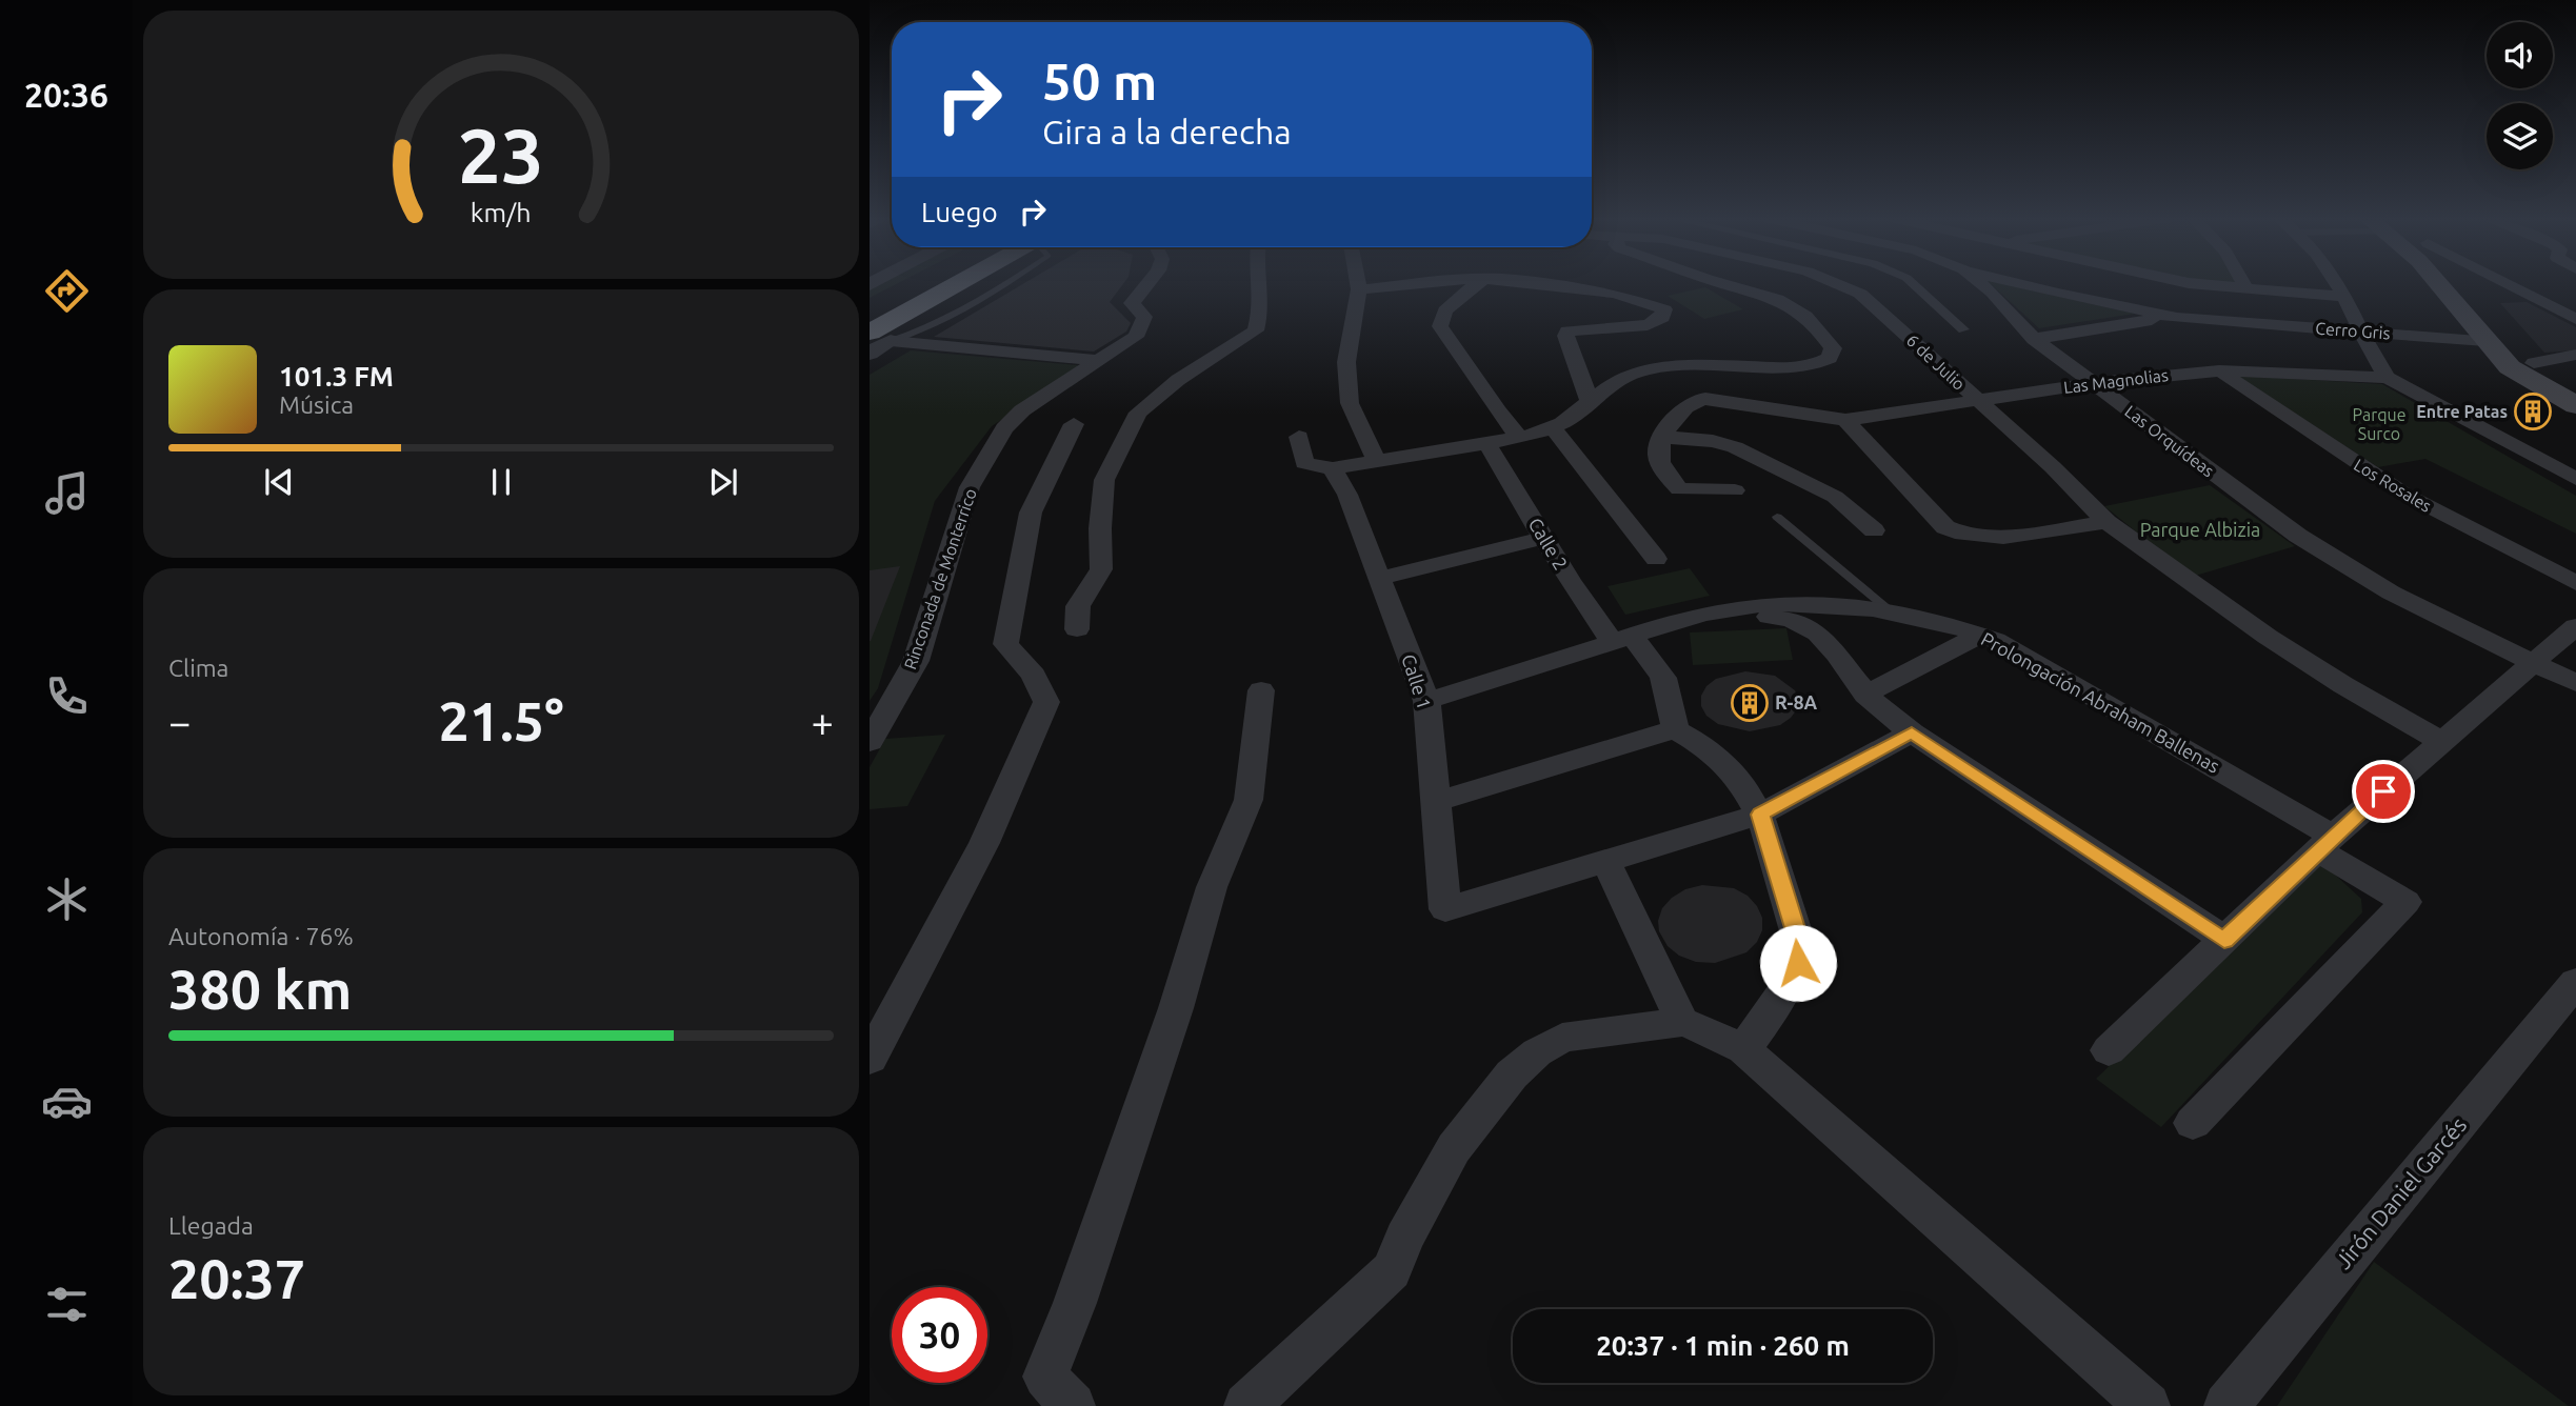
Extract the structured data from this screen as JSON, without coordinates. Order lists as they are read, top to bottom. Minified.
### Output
{"streets":{"street":["Cerro Gris","6 de Julio","Las Magnolias","Las Orquídeas","Los Rosales","Calle 2","Rinconada de Monterrico","Calle 1","Prolongación Abraham Ballenas","Jirón Daniel Garcés"]},"crossings":[["Cerro Gris","Las Orquídeas"],["6 de Julio","Las Magnolias"],["Las Magnolias","Las Orquídeas"],["Las Magnolias","Los Rosales"],["Calle 2","Prolongación Abraham Ballenas"],["Calle 1","Prolongación Abraham Ballenas"]],"parks":["Parque Surco","Parque Albizia"],"places":{"building":["Entre Patas","R-8A"]},"page":{"tabs":"20:36","turn":["50 m","Gira a la derecha"],"then":"Luego","song":["101.3 FM","Música"],"tile":["Clima",["Autonomía · 76%","380 km"],["Llegada","20:37"]],"heat":["−","21.5°","+"],"limit":"30","trip":"20:37 · 1 min · 260 m","gauge":["23","km/h"]}}
